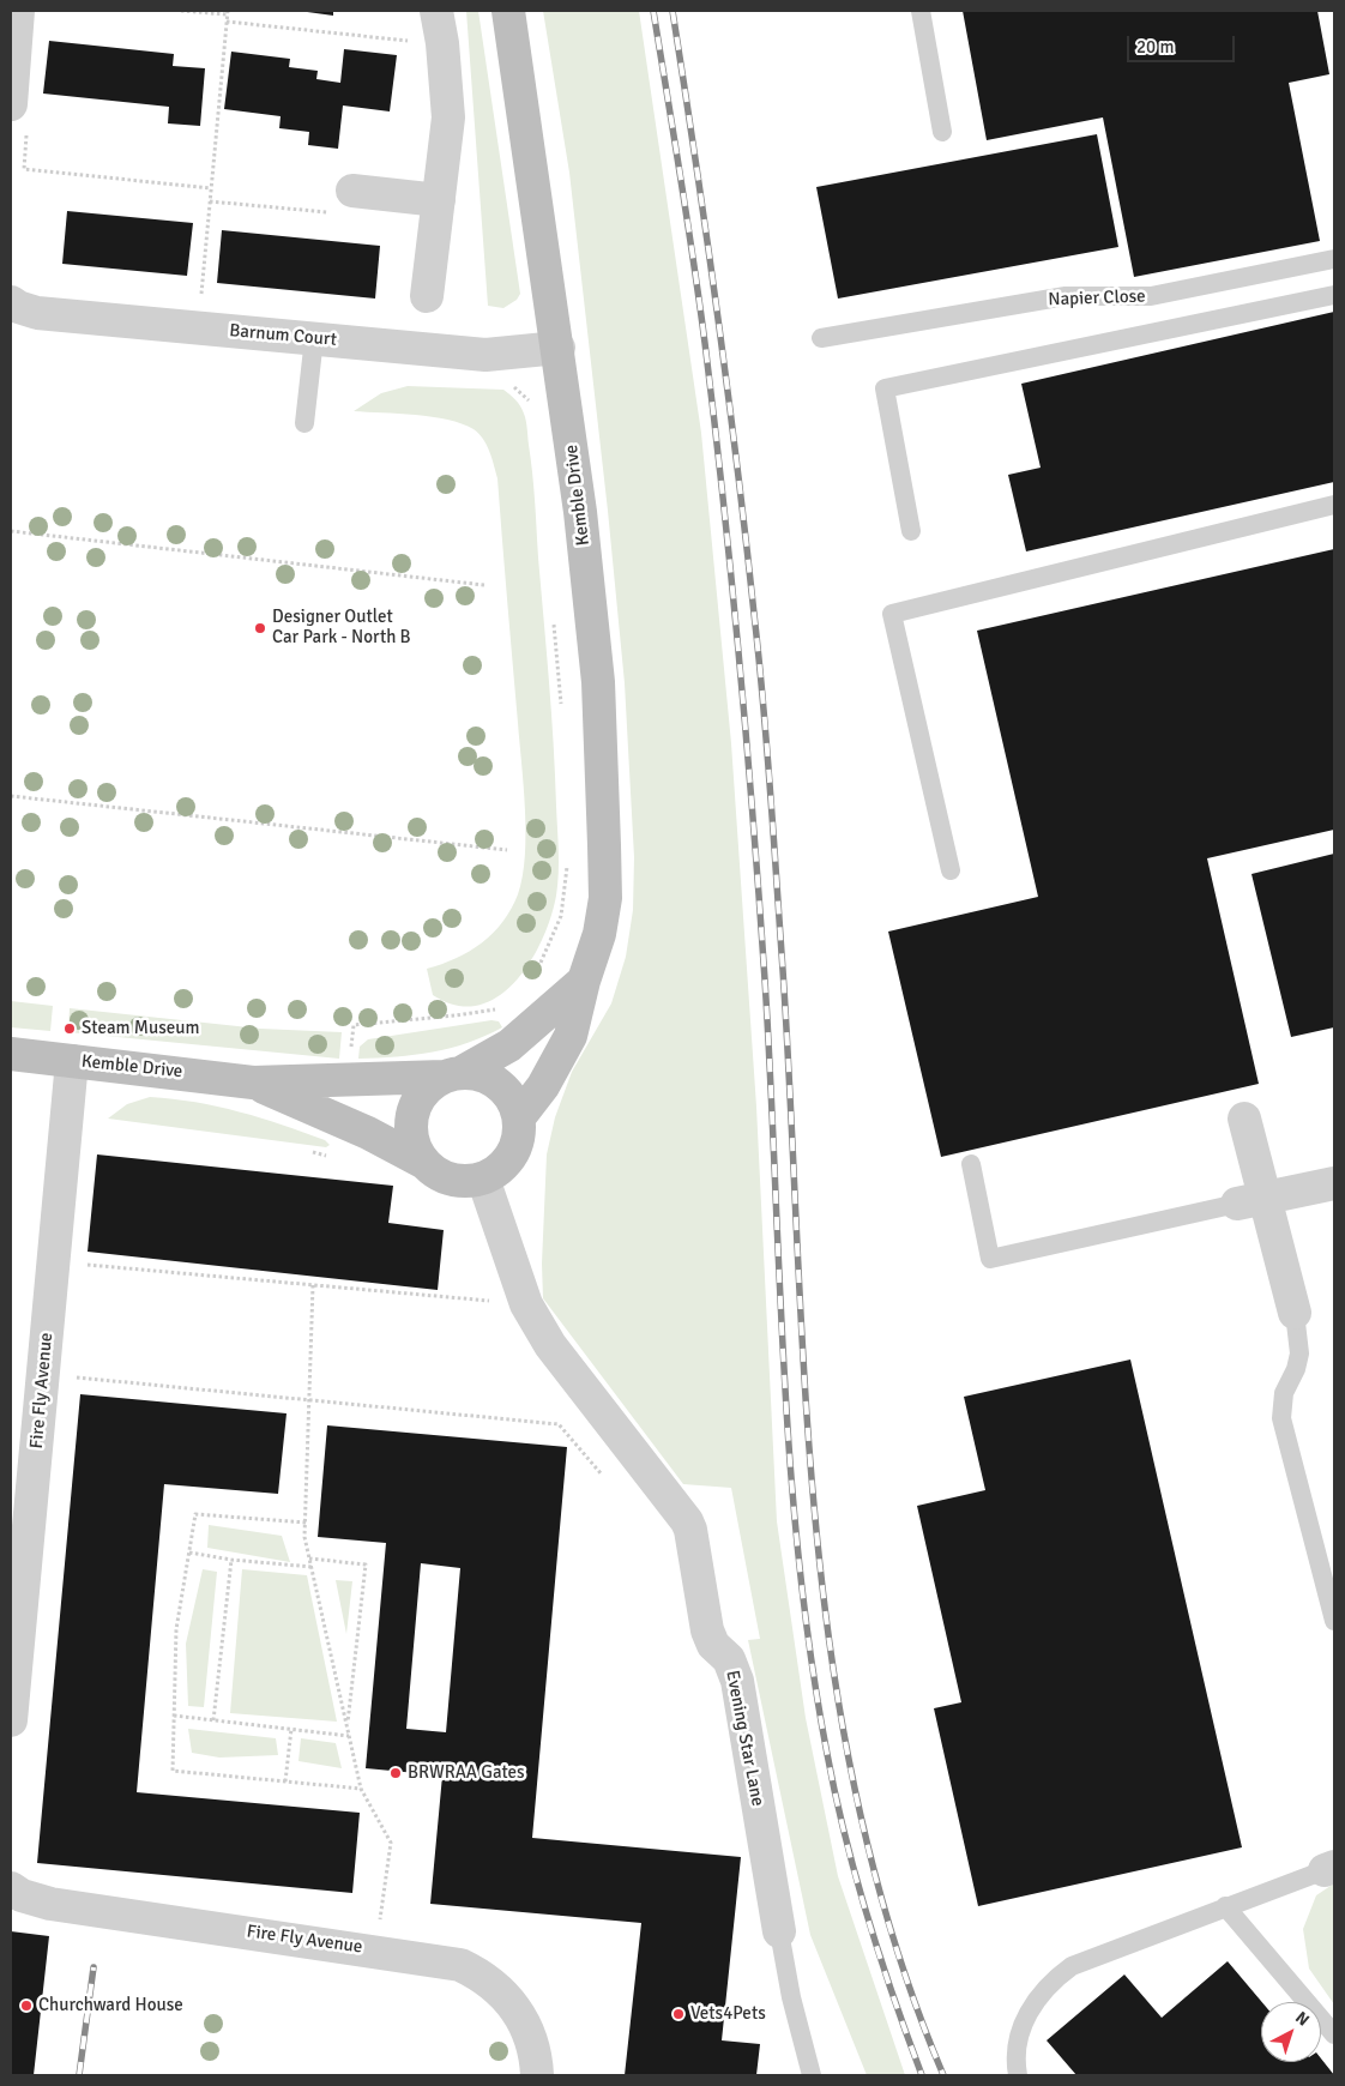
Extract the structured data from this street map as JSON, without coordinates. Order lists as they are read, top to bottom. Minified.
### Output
{"streets":{"main road":["Kemble Drive"],"street":["Barnum Court","Fire Fly Avenue","Evening Star Lane"],"lane":["Napier Close"]},"crossings":[["Barnum Court","Kemble Drive"],["Kemble Drive","Fire Fly Avenue"],["Kemble Drive","Evening Star Lane"]],"places":["Designer Outlet Car Park - North B","Steam Museum","BRWRAA Gates","Churchward House","Vets4Pets"],"scale_bar":"20 m","north":"top right"}
